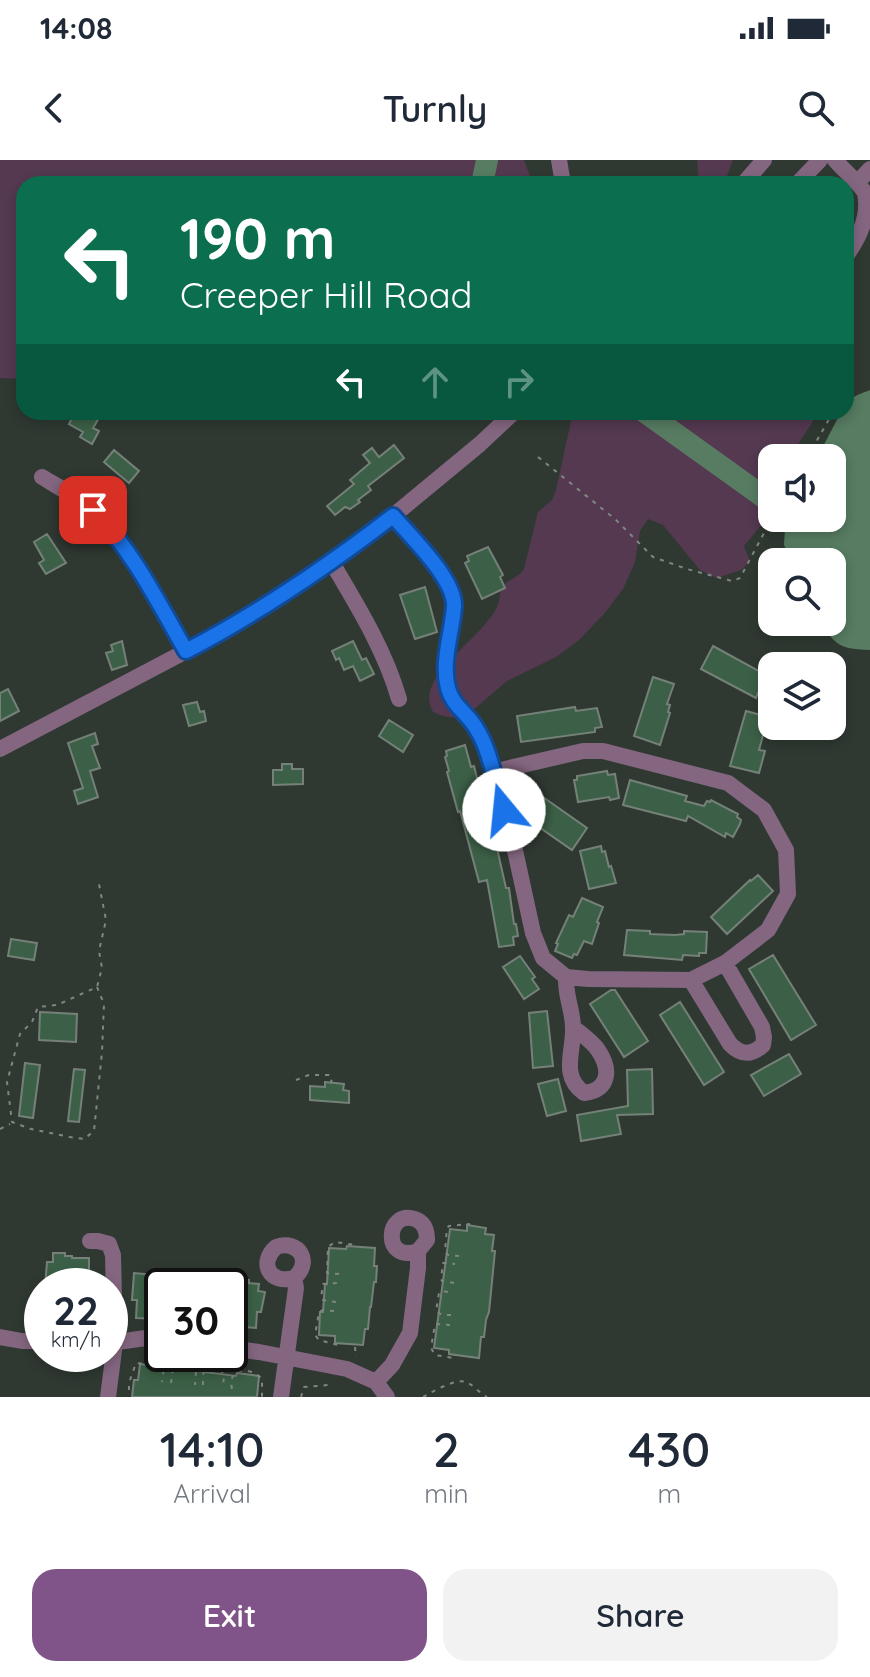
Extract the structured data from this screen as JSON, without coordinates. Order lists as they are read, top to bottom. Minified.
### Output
{"page":{"status":"14:08","header":"Turnly","turn":["190 m","Creeper Hill Road"],"speed":"22 km/h","limit":"30","eta":["14:10","Arrival","2","min","430","m"],"buttons":["Exit","Share"]}}
